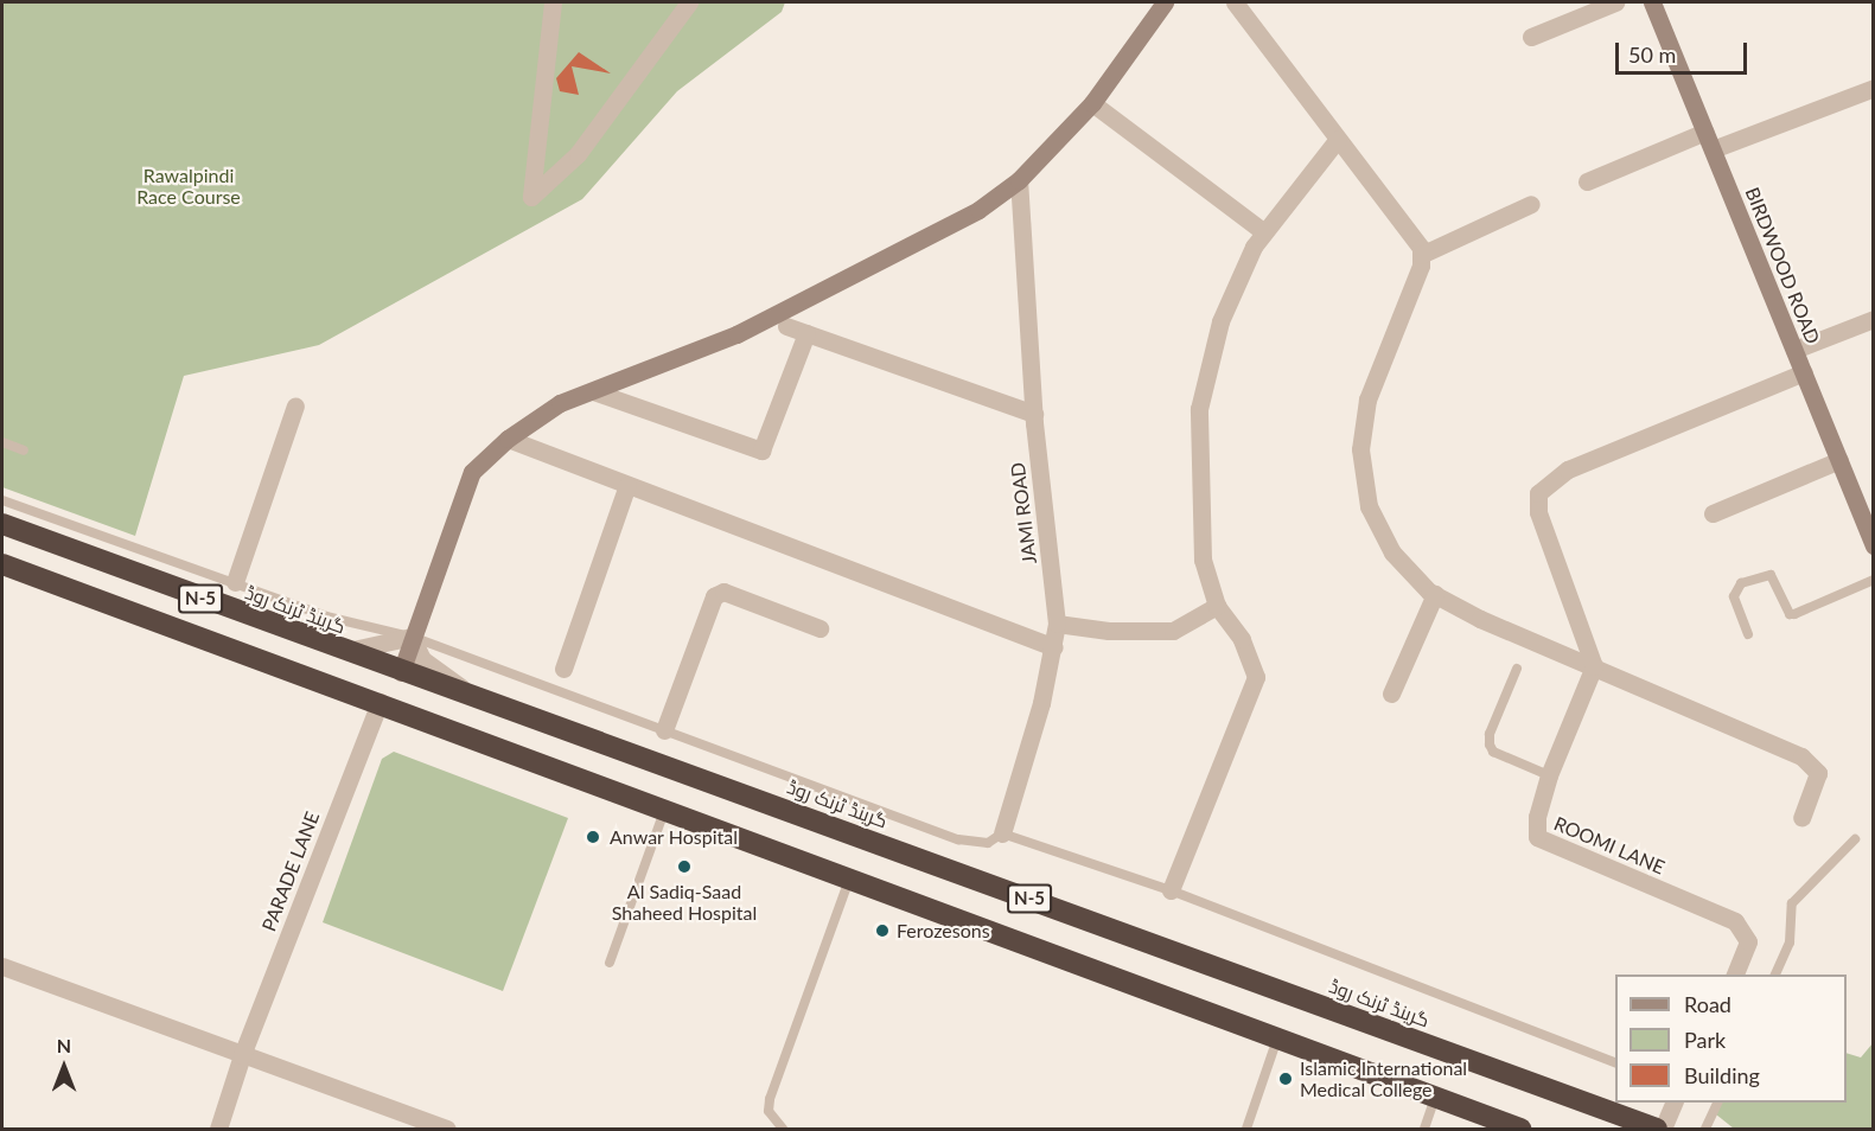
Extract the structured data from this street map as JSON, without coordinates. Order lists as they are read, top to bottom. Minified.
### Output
{"streets":{"highway":["N-5","گرینڈ ٹرنک روڈ"],"street":["BIRDWOOD ROAD","JAMI ROAD","ROOMI LANE","PARADE LANE"]},"crossings":[["N-5","PARADE LANE"]],"parks":["Rawalpindi Race Course"],"places":["Anwar Hospital","Al Sadiq-Saad Shaheed Hospital","Ferozesons","Islamic International Medical College"],"legend":["Road","Park","Building"],"scale_bar":"50 m","north":"top"}
